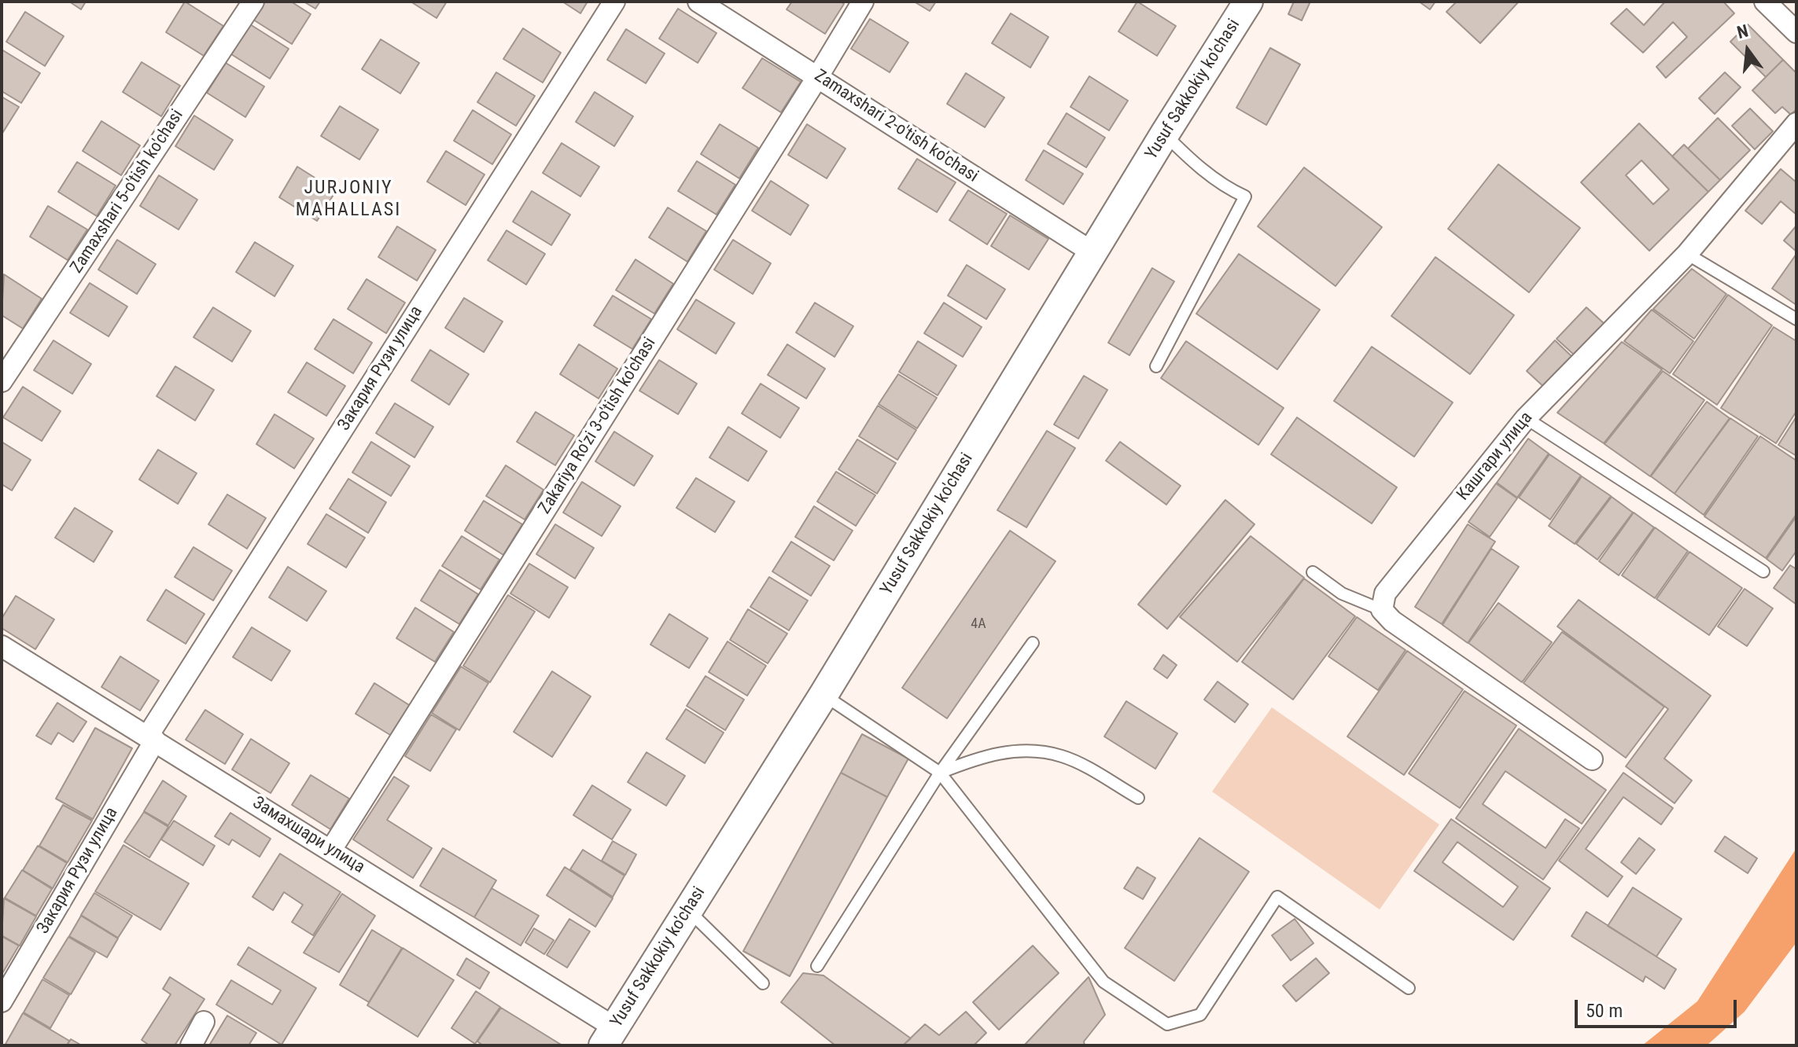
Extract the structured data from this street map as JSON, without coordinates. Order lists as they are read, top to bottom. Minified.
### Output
{"streets":{"main road":["Yusuf Sakkokiy ko'chasi"],"street":["Zamaxshari 2-o'tish ko'chasi","Zamaxshari 5-o'tish ko'chasi","Закария Рузи улица","Zakariya Ro'zi 3-o'tish ko'chasi","Кашгари улица","Замахшари улица"]},"crossings":[["Yusuf Sakkokiy ko'chasi","Zamaxshari 2-o'tish ko'chasi"],["Yusuf Sakkokiy ko'chasi","Замахшари улица"],["Zamaxshari 2-o'tish ko'chasi","Zakariya Ro'zi 3-o'tish ko'chasi"],["Закария Рузи улица","Замахшари улица"],["Zakariya Ro'zi 3-o'tish ko'chasi","Замахшари улица"]],"districts":["JURJONIY MAHALLASI"],"house_numbers":["4A"],"scale_bar":"50 m","north":"top"}
